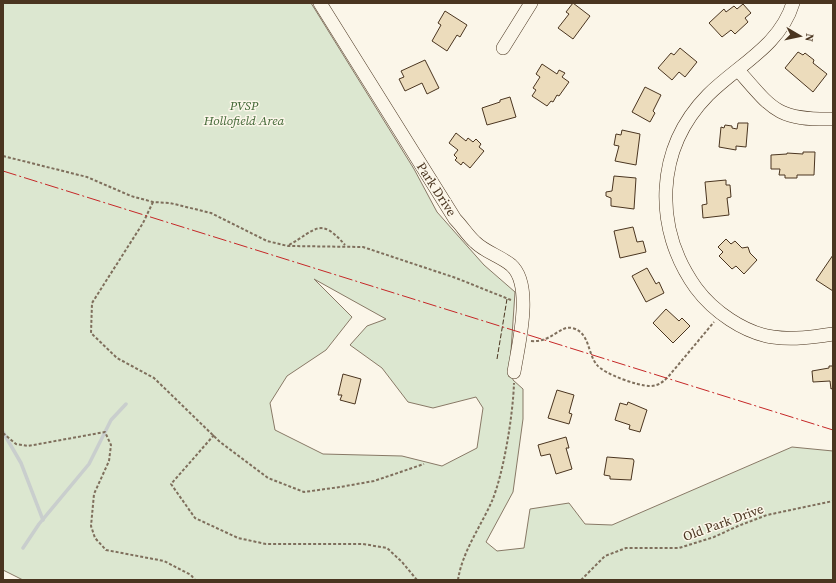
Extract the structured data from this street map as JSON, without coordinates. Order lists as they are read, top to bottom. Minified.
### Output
{"streets":{"street":["Park Drive"],"path":["Old Park Drive"]},"parks":["PVSP Hollofield Area"],"north":"right"}
